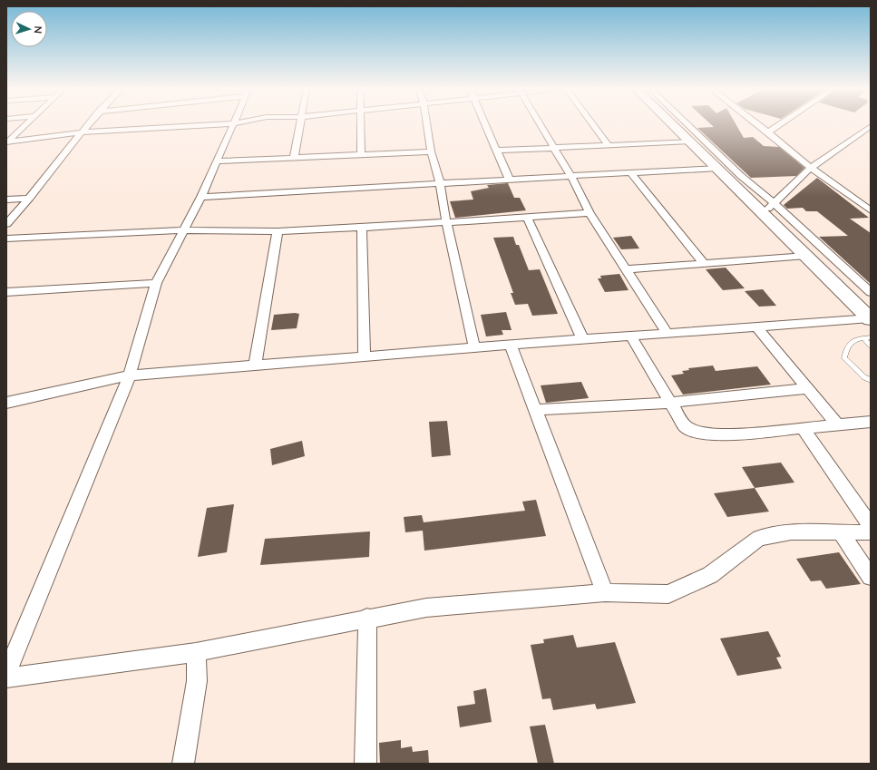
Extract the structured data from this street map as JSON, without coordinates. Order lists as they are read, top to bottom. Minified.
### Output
{"north":"right"}
